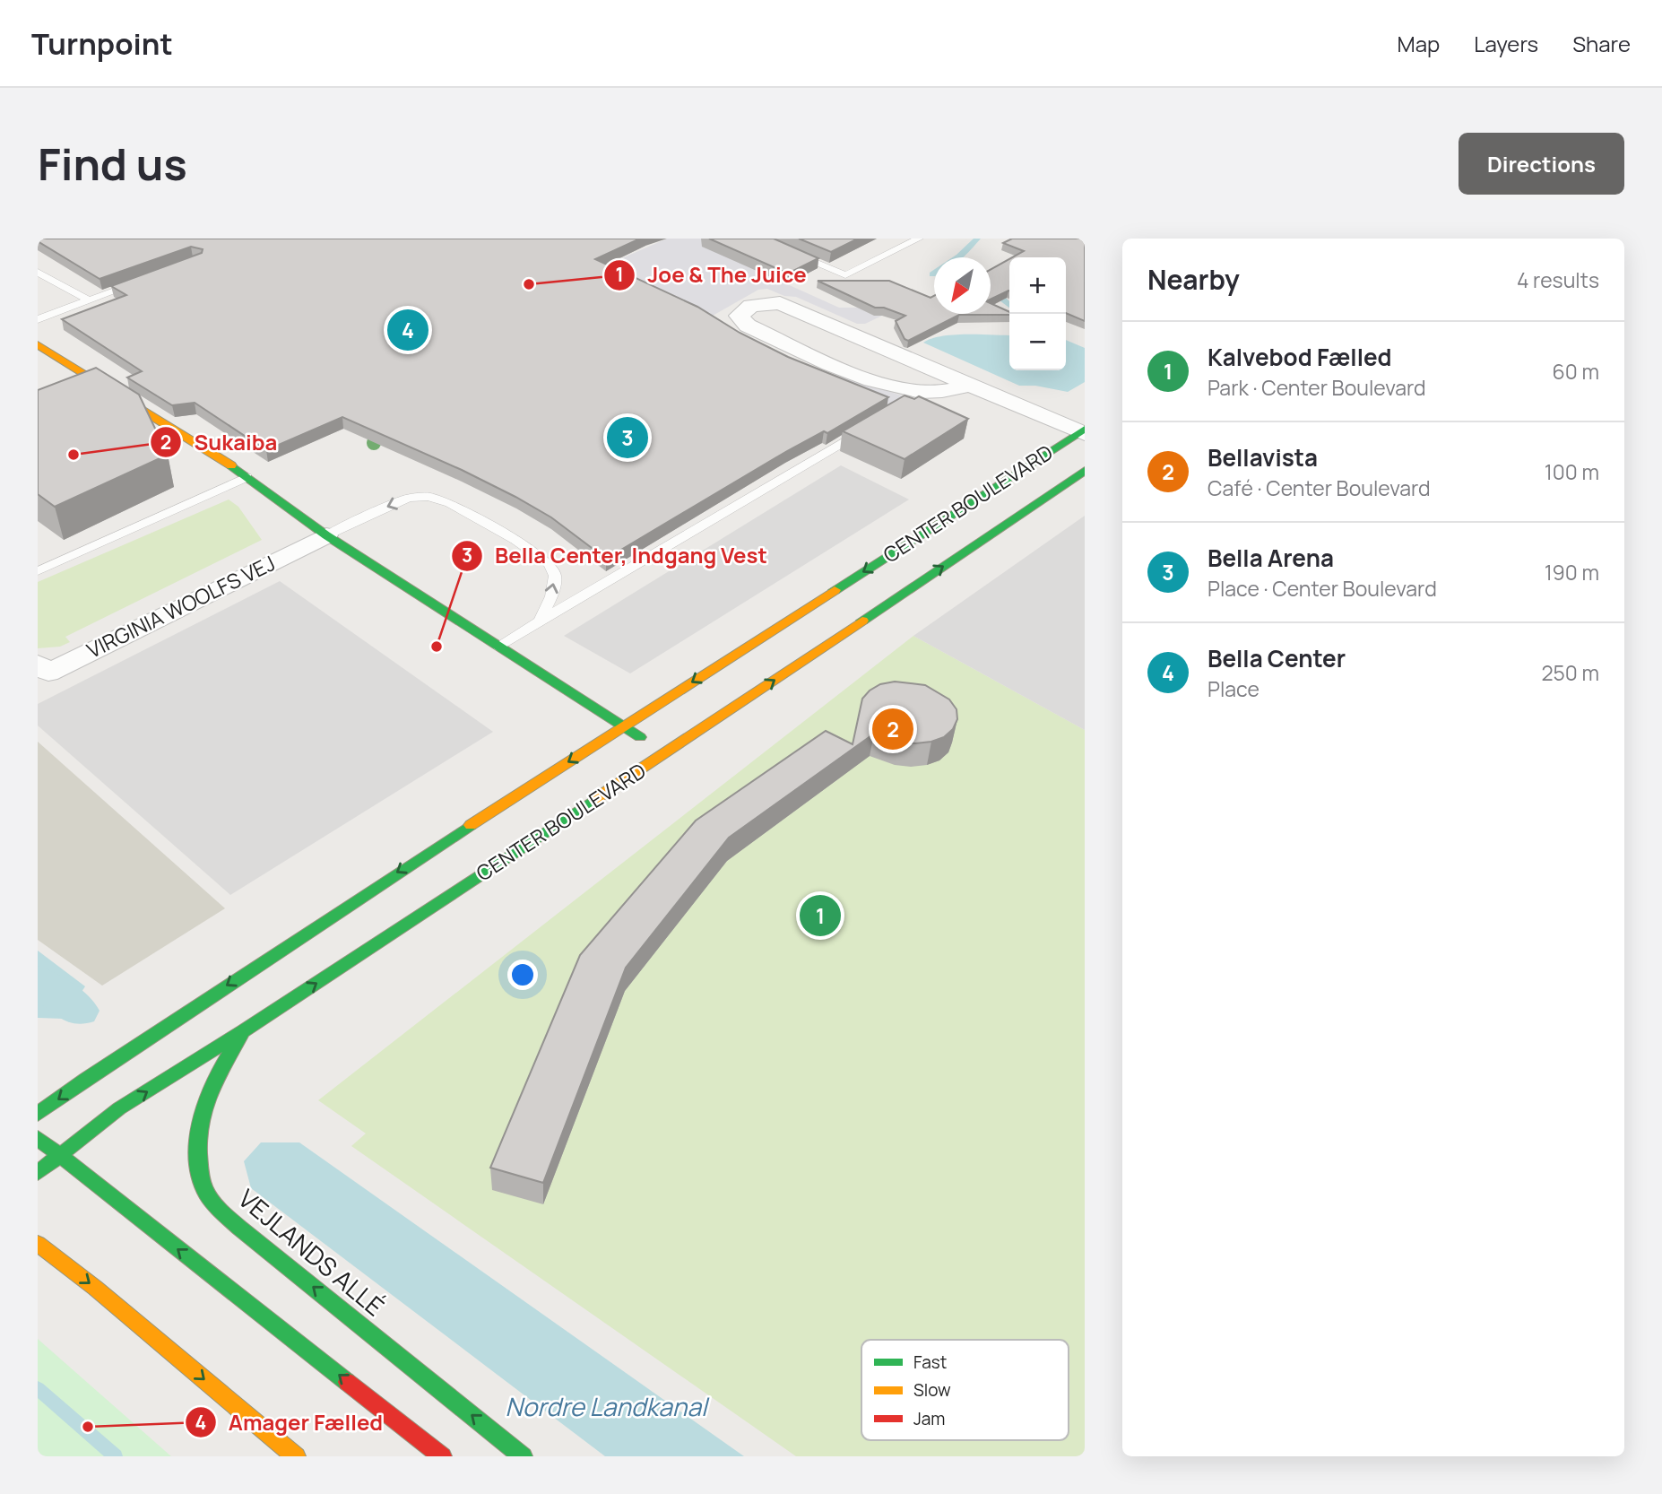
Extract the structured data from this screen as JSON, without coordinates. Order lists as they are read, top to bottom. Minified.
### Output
{"streets":{"street":["CENTER BOULEVARD","VIRGINIA WOOLFS VEJ","VEJLANDS ALLÉ"]},"crossings":[["CENTER BOULEVARD","VEJLANDS ALLÉ"]],"water":["Nordre Landkanal"],"places":["Joe & The Juice","Sukaiba","Bella Center, Indgang Vest","Amager Fælled"],"legend":["Fast","Slow","Jam"],"north":"bottom left","page":{"header":"Turnpoint","nav":["Map","Layers","Share"],"buttons":"Directions","title":"Find us","heading":["Nearby","4 results"],"map_buttons":["+","−"],"pins":["4","3","2","1"],"list":[{"mark":"1","name":"Kalvebod Fælled","note":"Park · Center Boulevard","value":"60 m"},{"mark":"2","name":"Bellavista","note":"Café · Center Boulevard","value":"100 m"},{"mark":"3","name":"Bella Arena","note":"Place · Center Boulevard","value":"190 m"},{"mark":"4","name":"Bella Center","note":"Place","value":"250 m"}]}}
